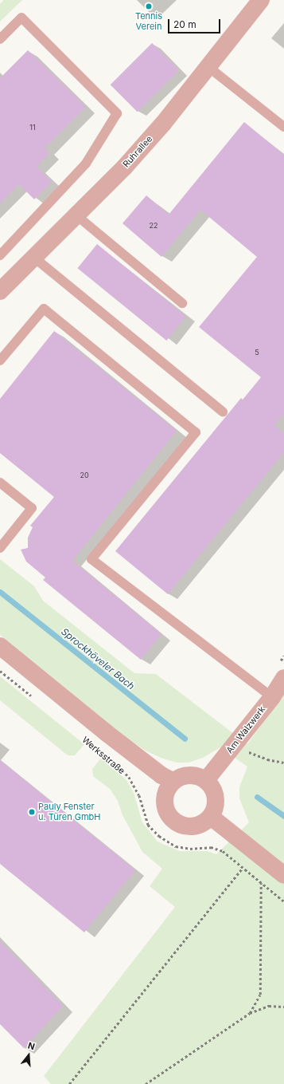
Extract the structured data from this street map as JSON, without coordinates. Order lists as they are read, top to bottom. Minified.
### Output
{"streets":{"street":["Ruhrallee","Am Walzwerk"],"path":["Werksstraße"]},"water":["Sprockhöveler Bach"],"places":["Tennis Verein","Pauly Fenster u. Türen GmbH"],"house_numbers":["11","22","5","20"],"scale_bar":"20 m","north":"top"}
